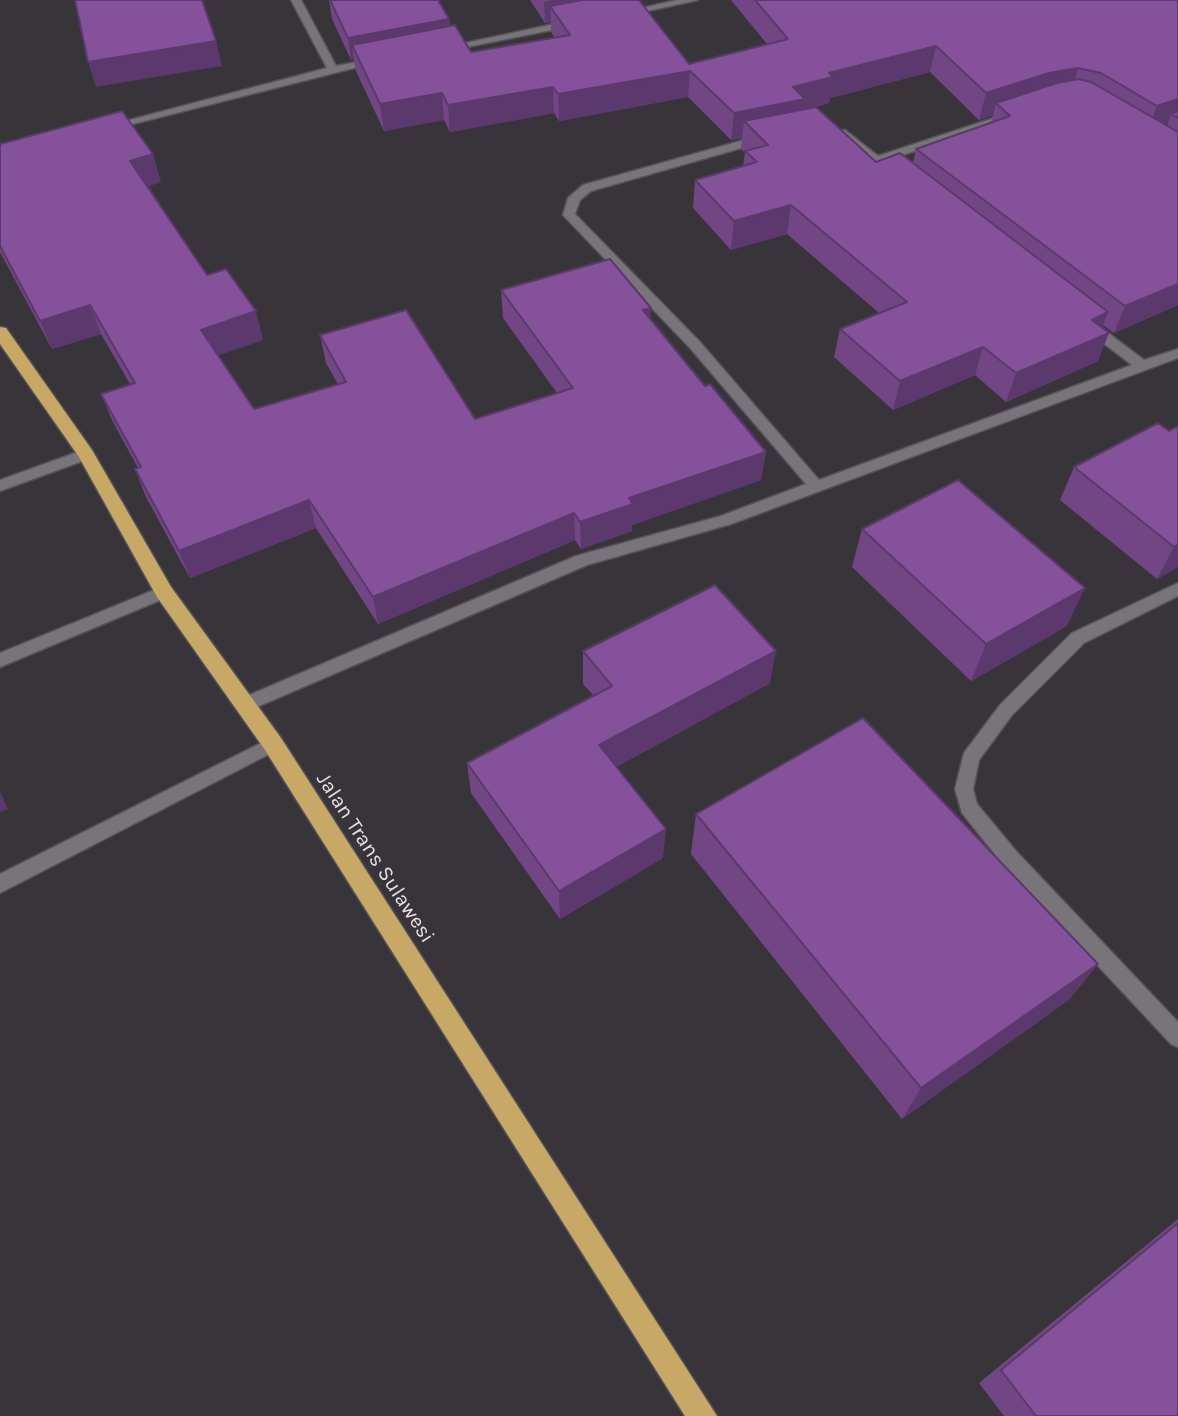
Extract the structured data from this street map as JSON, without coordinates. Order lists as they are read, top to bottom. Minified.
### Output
{"streets":{"highway":["Jalan Trans Sulawesi"]}}
